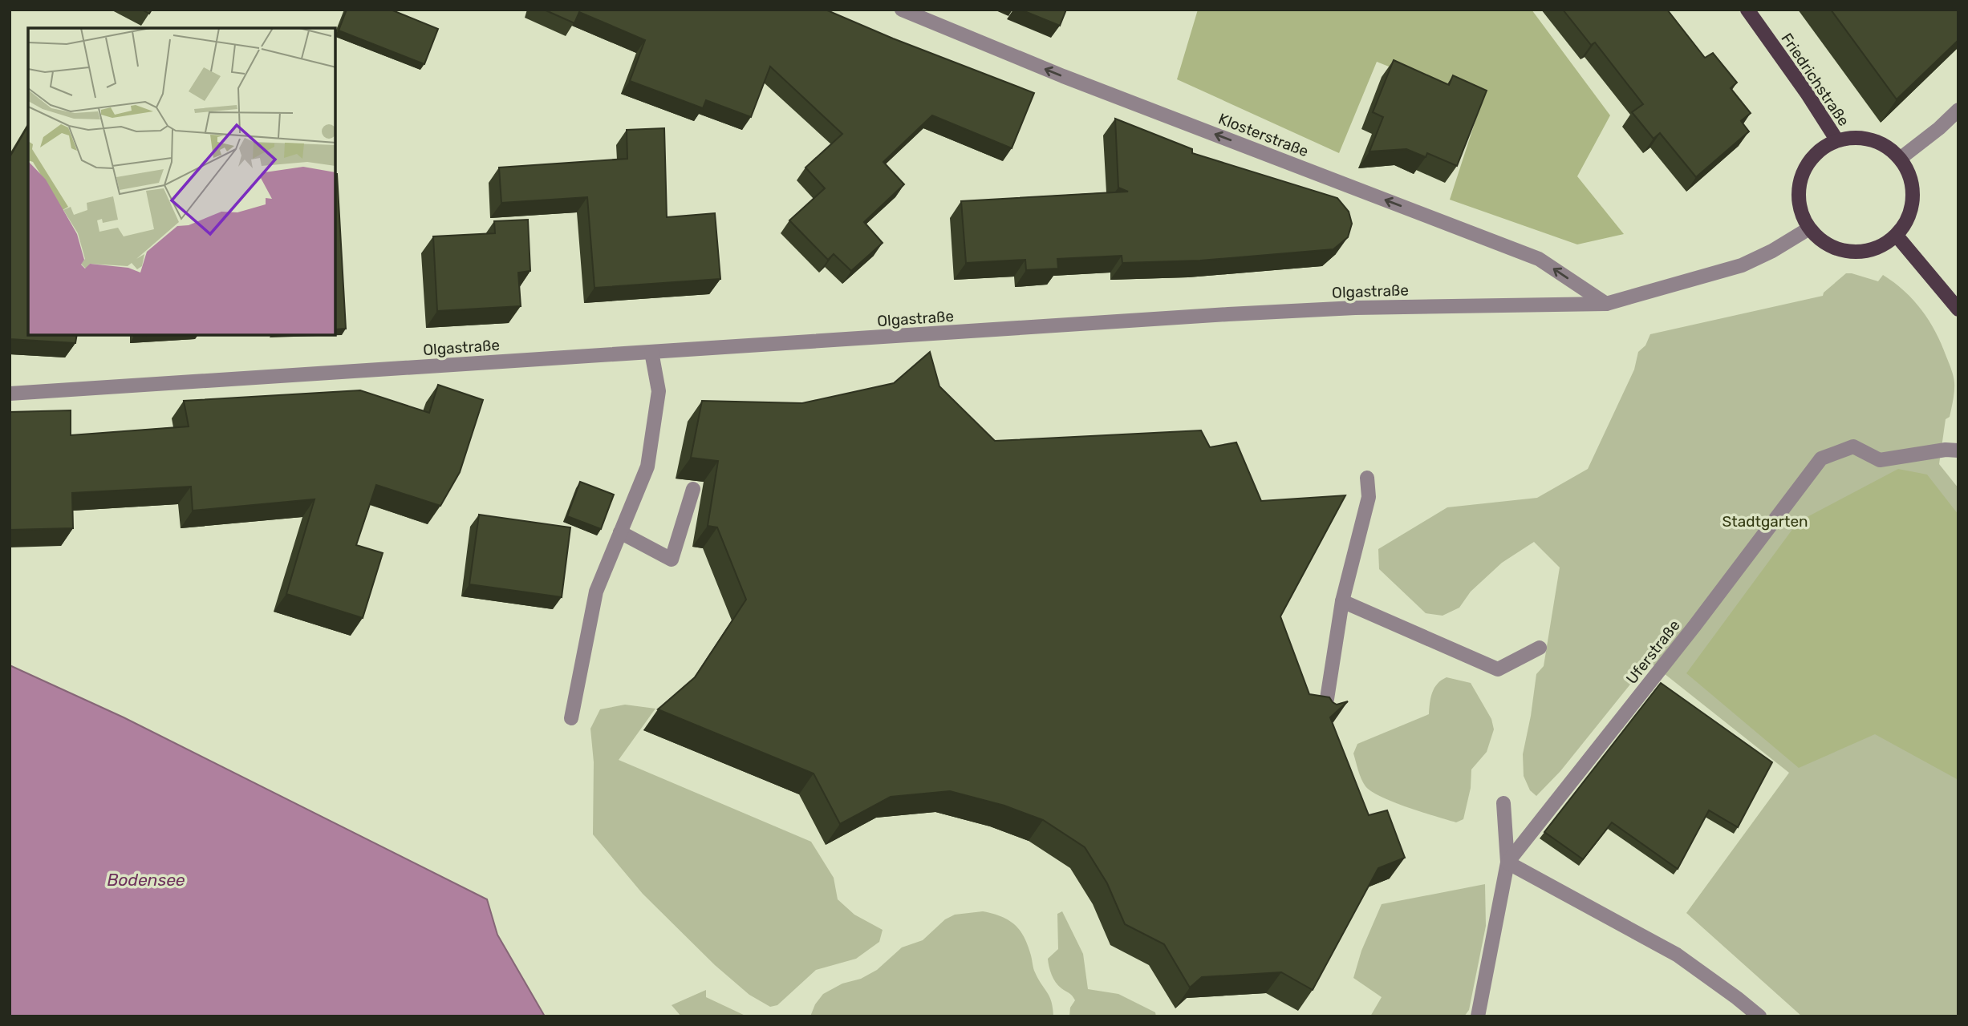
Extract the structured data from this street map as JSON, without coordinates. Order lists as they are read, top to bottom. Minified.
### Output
{"streets":{"main road":["Friedrichstraße"],"street":["Klosterstraße","Olgastraße","Uferstraße"]},"crossings":[["Friedrichstraße","Olgastraße"],["Klosterstraße","Olgastraße"]],"one_way":["Klosterstraße"],"water":["Bodensee"],"parks":["Stadtgarten"]}
